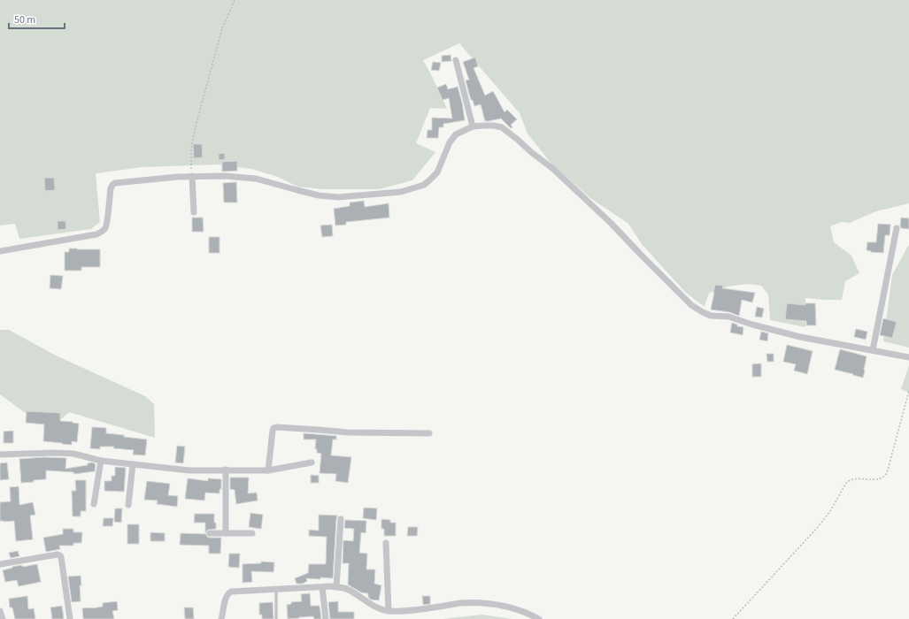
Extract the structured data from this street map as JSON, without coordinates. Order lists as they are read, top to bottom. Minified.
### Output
{"scale_bar":"50 m"}
